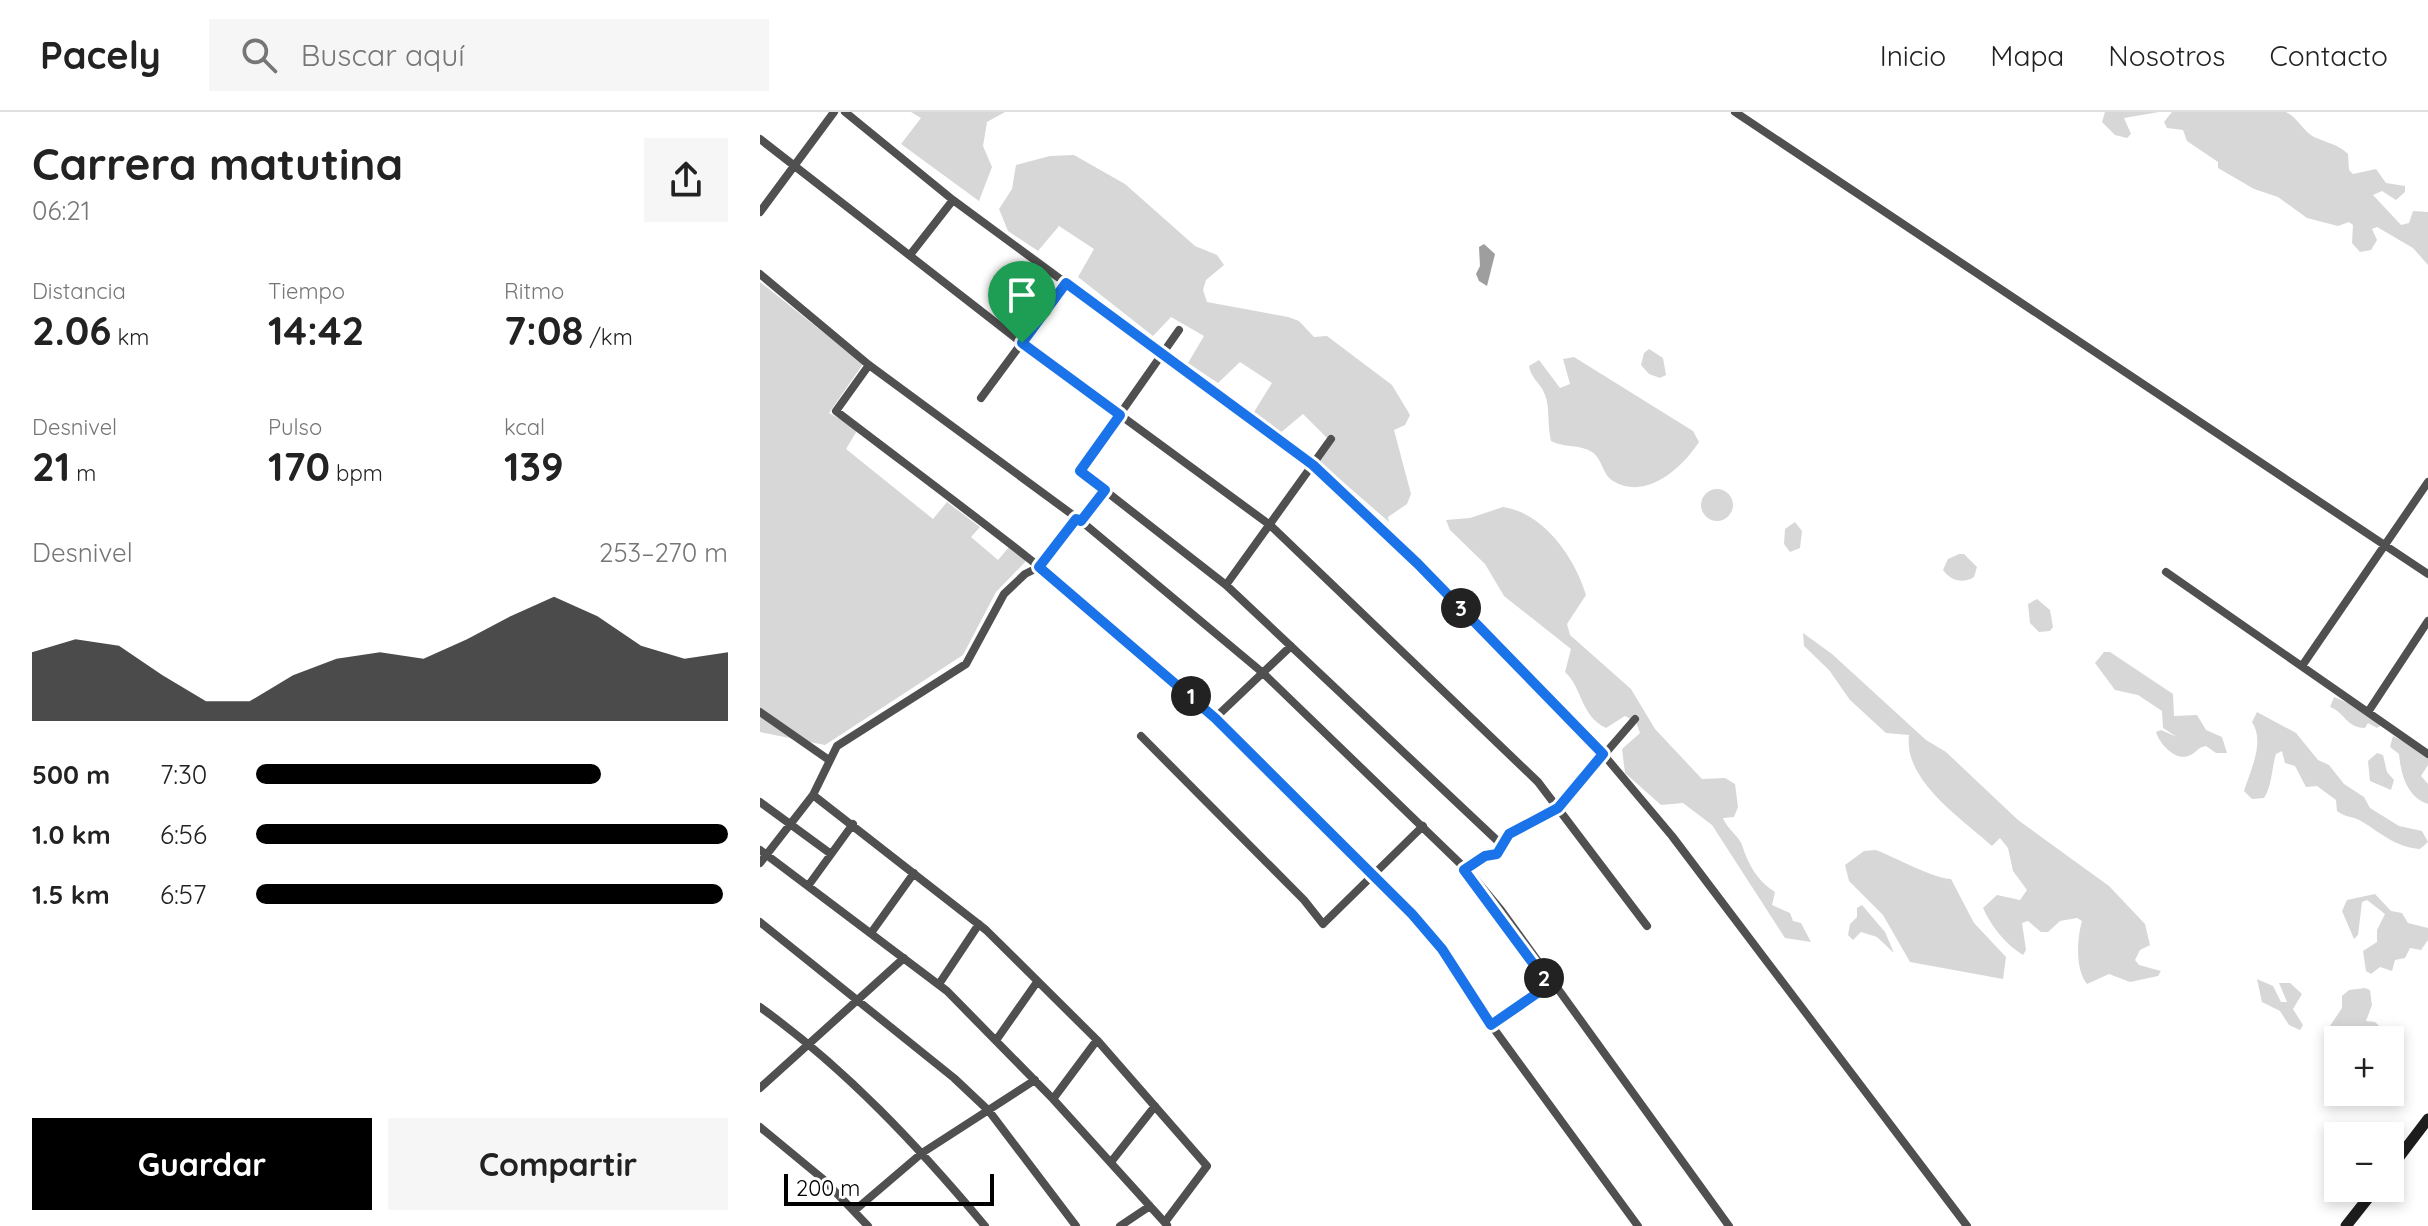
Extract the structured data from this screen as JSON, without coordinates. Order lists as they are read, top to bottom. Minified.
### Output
{"scale_bar":"200 m","page":{"header":"Pacely","search":"Buscar aquí","nav":["Inicio","Mapa","Nosotros","Contacto"],"heading":["Carrera matutina","06:21"],"stats":[["Distancia","2.06 km"],["Tiempo","14:42"],["Ritmo","7:08 /km"],["Desnivel","21 m"],["Pulso","170 bpm"],["kcal","139"]],"chart":["Desnivel","253–270 m"],"pins":["3","1","2"],"list":[{"name":"500 m","note":"7:30"},{"name":"1.0 km","note":"6:56"},{"name":"1.5 km","note":"6:57"}],"map_buttons":["+","−"],"buttons":["Guardar","Compartir"],"scale":"200 m"}}
